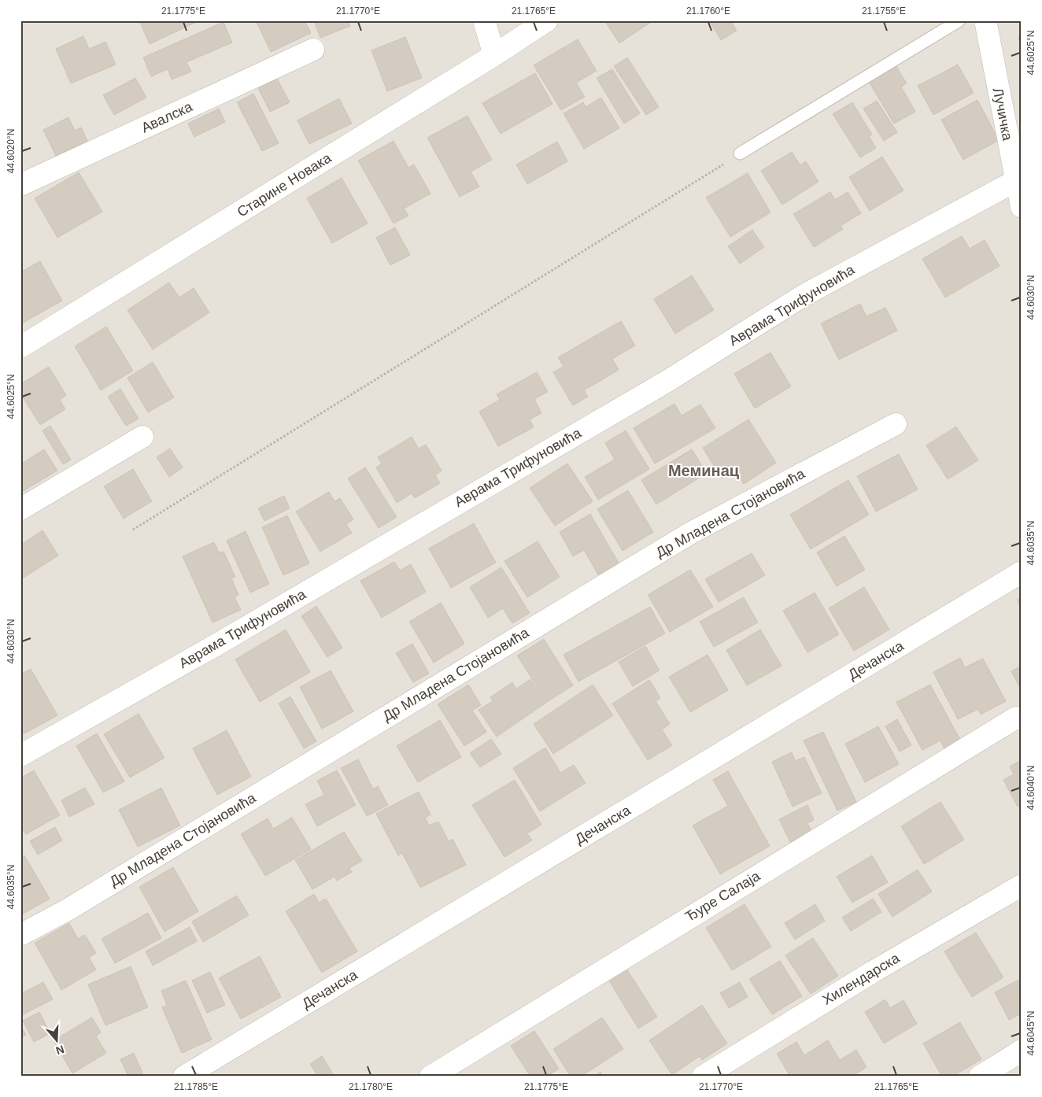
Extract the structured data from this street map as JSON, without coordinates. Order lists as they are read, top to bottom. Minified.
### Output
{"streets":{"street":["Лучичка","Авалска","Старине Новака","Аврама Трифуновића","Др Младена Стојановића","Дечанска","Ђуре Салаја","Хилендарска"]},"crossings":[["Лучичка","Аврама Трифуновића"]],"districts":["Меминац"],"north":"bottom","coordinates":["21.1775°E","21.1770°E","21.1765°E","21.1760°E","21.1755°E","44.6025°N","44.6020°N","44.6030°N","44.6035°N","44.6040°N","44.6045°N","21.1785°E","21.1780°E"]}
